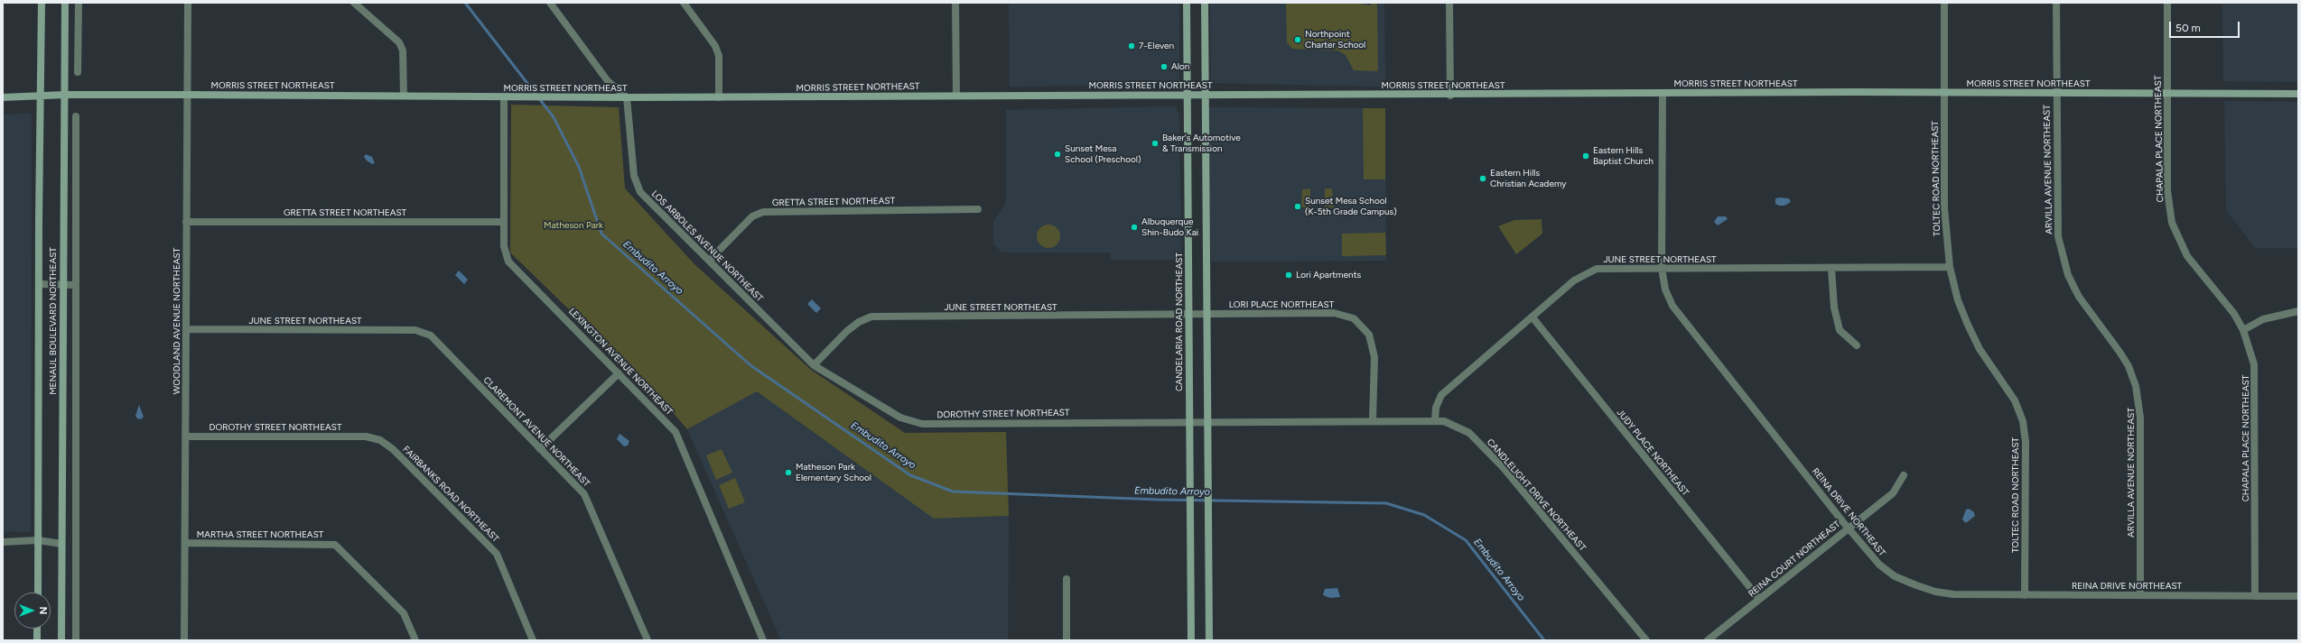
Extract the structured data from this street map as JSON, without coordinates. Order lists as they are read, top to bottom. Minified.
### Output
{"streets":{"main road":["MORRIS STREET NORTHEAST","MENAUL BOULEVARD NORTHEAST","CANDELARIA ROAD NORTHEAST"],"street":["CHAPALA PLACE NORTHEAST","ARVILLA AVENUE NORTHEAST","TOLTEC ROAD NORTHEAST","GRETTA STREET NORTHEAST","LOS ARBOLES AVENUE NORTHEAST","JUNE STREET NORTHEAST","LORI PLACE NORTHEAST","WOODLAND AVENUE NORTHEAST","LEXINGTON AVENUE NORTHEAST","DOROTHY STREET NORTHEAST","CLAREMONT AVENUE NORTHEAST","JUDY PLACE NORTHEAST","FAIRBANKS ROAD NORTHEAST","CANDLELIGHT DRIVE NORTHEAST","REINA DRIVE NORTHEAST","MARTHA STREET NORTHEAST","REINA COURT NORTHEAST"]},"crossings":[["MORRIS STREET NORTHEAST","CHAPALA PLACE NORTHEAST"],["MORRIS STREET NORTHEAST","ARVILLA AVENUE NORTHEAST"],["MORRIS STREET NORTHEAST","TOLTEC ROAD NORTHEAST"],["MORRIS STREET NORTHEAST","LOS ARBOLES AVENUE NORTHEAST"],["MORRIS STREET NORTHEAST","MENAUL BOULEVARD NORTHEAST"],["MORRIS STREET NORTHEAST","WOODLAND AVENUE NORTHEAST"],["MORRIS STREET NORTHEAST","CANDELARIA ROAD NORTHEAST"],["MORRIS STREET NORTHEAST","LEXINGTON AVENUE NORTHEAST"],["MORRIS STREET NORTHEAST","REINA DRIVE NORTHEAST"],["CHAPALA PLACE NORTHEAST","REINA DRIVE NORTHEAST"],["ARVILLA AVENUE NORTHEAST","REINA DRIVE NORTHEAST"],["TOLTEC ROAD NORTHEAST","JUNE STREET NORTHEAST"],["TOLTEC ROAD NORTHEAST","REINA DRIVE NORTHEAST"],["GRETTA STREET NORTHEAST","LOS ARBOLES AVENUE NORTHEAST"],["GRETTA STREET NORTHEAST","WOODLAND AVENUE NORTHEAST"],["GRETTA STREET NORTHEAST","LEXINGTON AVENUE NORTHEAST"],["LOS ARBOLES AVENUE NORTHEAST","JUNE STREET NORTHEAST"],["LOS ARBOLES AVENUE NORTHEAST","DOROTHY STREET NORTHEAST"],["JUNE STREET NORTHEAST","LORI PLACE NORTHEAST"],["JUNE STREET NORTHEAST","WOODLAND AVENUE NORTHEAST"],["JUNE STREET NORTHEAST","CANDELARIA ROAD NORTHEAST"],["JUNE STREET NORTHEAST","DOROTHY STREET NORTHEAST"],["JUNE STREET NORTHEAST","CLAREMONT AVENUE NORTHEAST"],["JUNE STREET NORTHEAST","JUDY PLACE NORTHEAST"],["JUNE STREET NORTHEAST","CANDLELIGHT DRIVE NORTHEAST"],["JUNE STREET NORTHEAST","REINA DRIVE NORTHEAST"],["LORI PLACE NORTHEAST","CANDLELIGHT DRIVE NORTHEAST"],["WOODLAND AVENUE NORTHEAST","DOROTHY STREET NORTHEAST"],["WOODLAND AVENUE NORTHEAST","MARTHA STREET NORTHEAST"],["CANDELARIA ROAD NORTHEAST","DOROTHY STREET NORTHEAST"],["DOROTHY STREET NORTHEAST","FAIRBANKS ROAD NORTHEAST"],["DOROTHY STREET NORTHEAST","CANDLELIGHT DRIVE NORTHEAST"],["JUDY PLACE NORTHEAST","REINA COURT NORTHEAST"],["REINA DRIVE NORTHEAST","REINA COURT NORTHEAST"]],"water":["Embudito Arroyo"],"parks":["Matheson Park"],"places":["Northpoint Charter School","7-Eleven","Alon","Baker's Automotive & Transmission","Sunset Mesa School (Preschool)","Eastern Hills Baptist Church","Eastern Hills Christian Academy","Sunset Mesa School (K-5th Grade Campus)","Albuquerque Shin-Budo Kai","Lori Apartments","Matheson Park Elementary School"],"scale_bar":"50 m","north":"right"}
